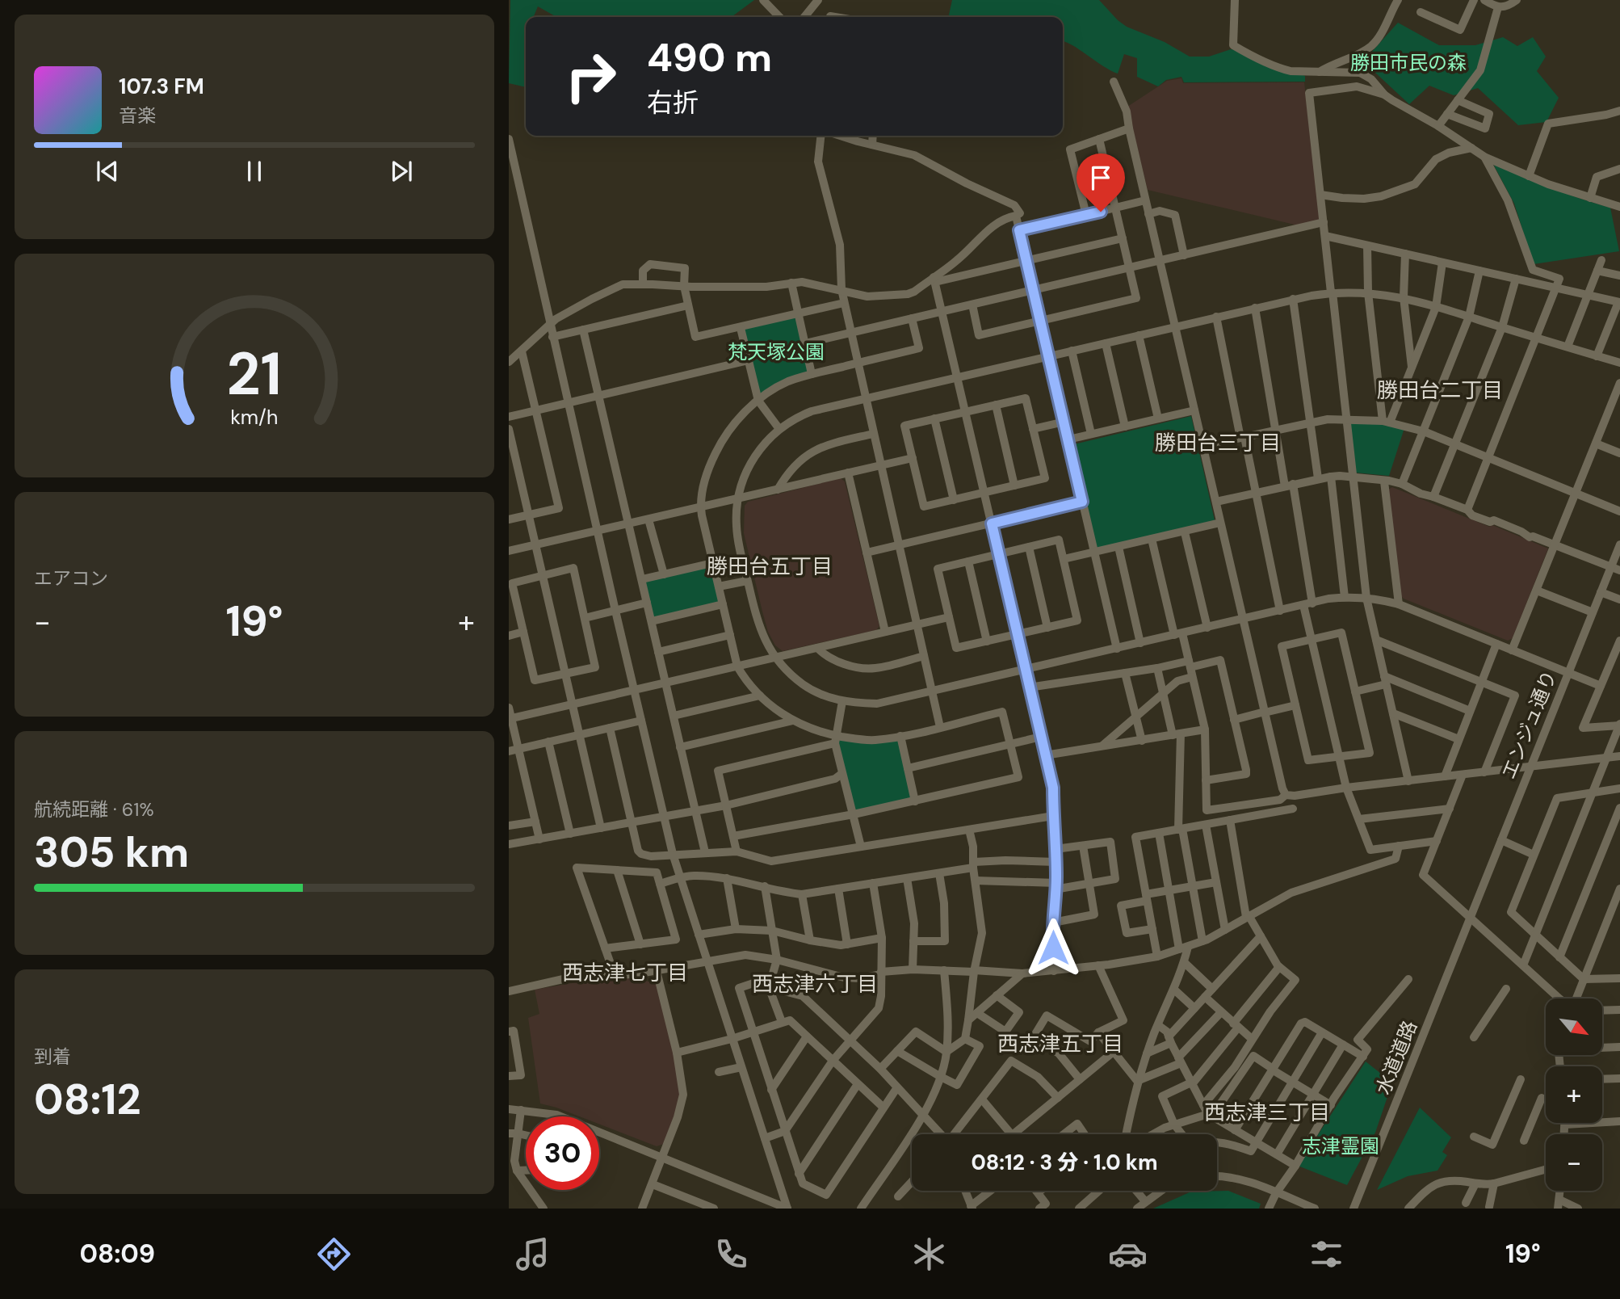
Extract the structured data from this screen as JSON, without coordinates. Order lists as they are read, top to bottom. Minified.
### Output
{"streets":{"street":["エンジュ通り","水道道路"]},"crossings":[["エンジュ通り","水道道路"]],"districts":["勝田台二丁目","勝田台三丁目","勝田台五丁目","西志津七丁目","西志津六丁目","西志津五丁目","西志津三丁目"],"parks":["勝田市民の森","梵天塚公園","志津霊園"],"north":"bottom right","page":{"turn":["490 m","右折"],"song":["107.3 FM","音楽"],"tile":["エアコン",["航続距離 · 61%","305 km"],["到着","08:12"]],"heat":["−","19°","+"],"map_buttons":["+","−"],"limit":"30","trip":"08:12 · 3 分 · 1.0 km","tabs":["08:09","19°"],"gauge":["21","km/h"]}}
